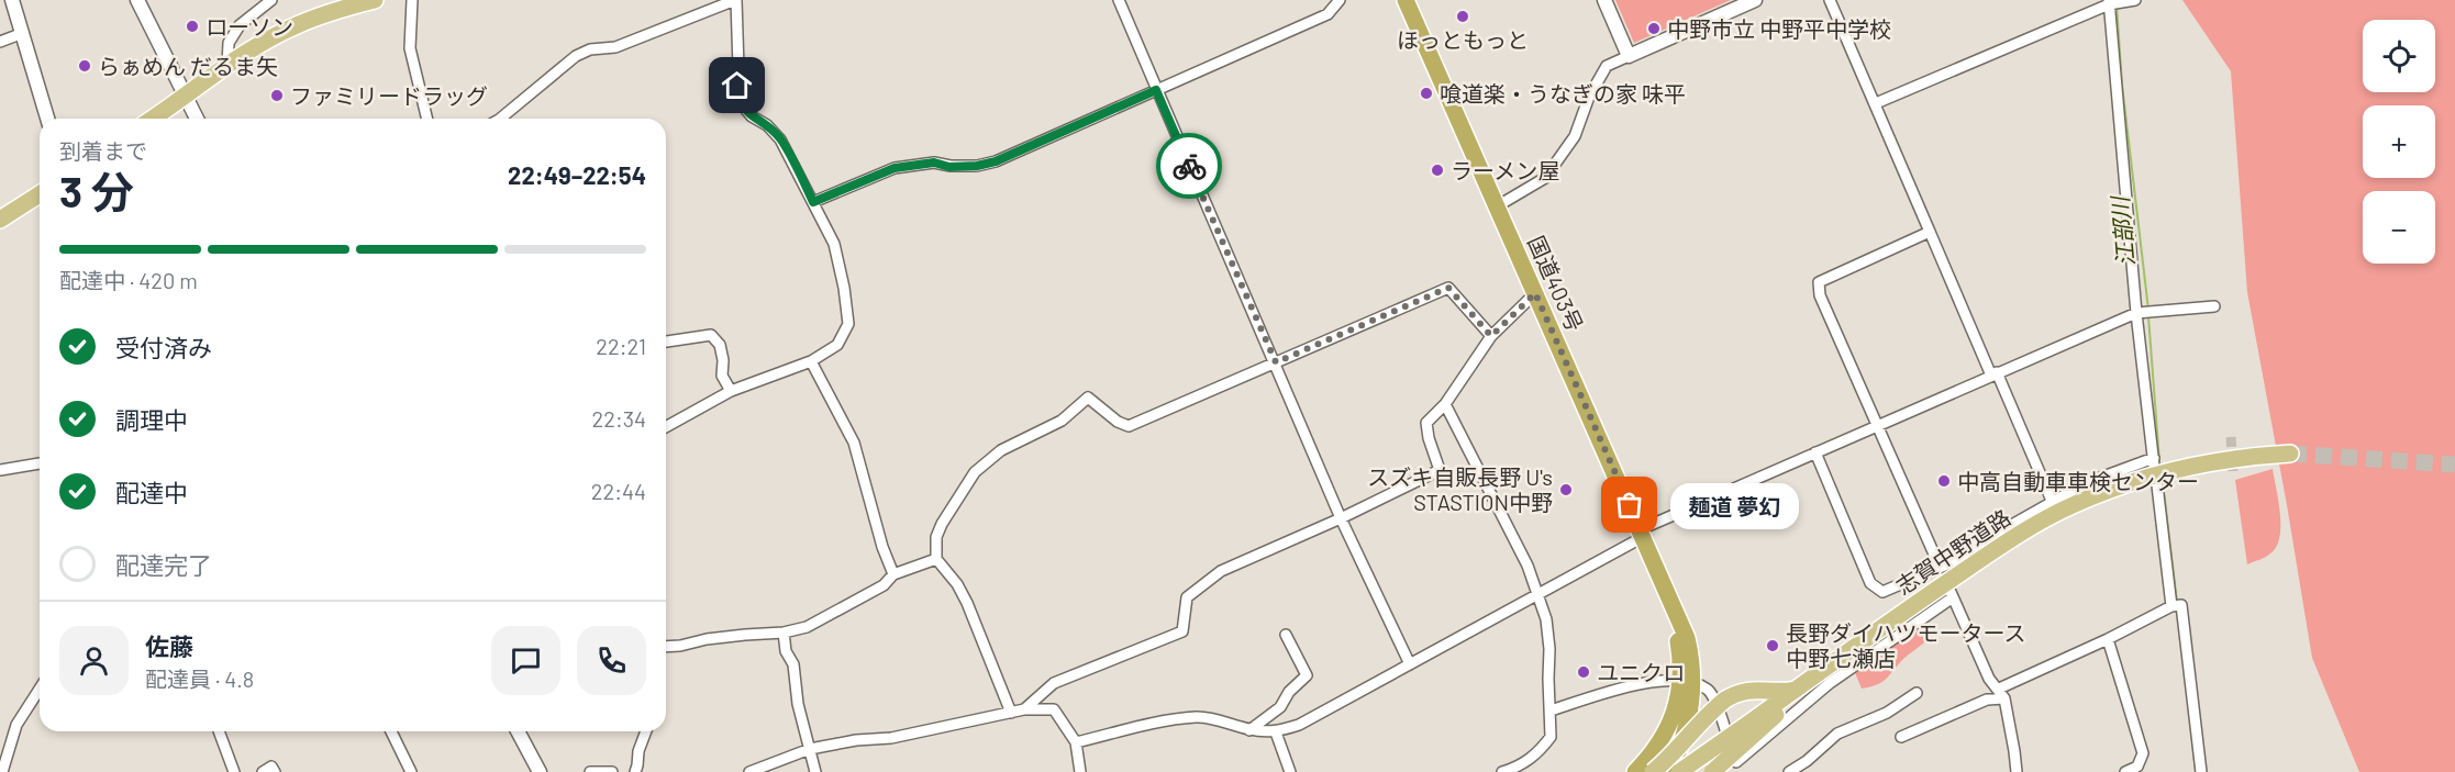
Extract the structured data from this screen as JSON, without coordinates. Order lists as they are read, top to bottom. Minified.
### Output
{"streets":{"highway":["国道403号"],"main road":["志賀中野道路"]},"crossings":[["国道403号","志賀中野道路"]],"water":["江部川"],"places":["ほっともっと","ローソン","中野市立 中野平中学校","らぁめん だるま矢","喰道楽・うなぎの家 味平","ファミリードラッグ","ラーメン屋","中高自動車車検センター","スズキ自販長野 U's STASTION中野","麺道 夢幻","長野ダイハツモータース 中野七瀬店","ユニクロ"],"page":{"map_buttons":["+","−"],"heading":["3 分","到着まで","22:49–22:54"],"panel":["佐藤","配達員 · 4.8"],"bar":"配達中 · 420 m","list":[["受付済み","22:21"],["調理中","22:34"],["配達中","22:44"],"配達完了"],"bubble":"麺道 夢幻"}}
